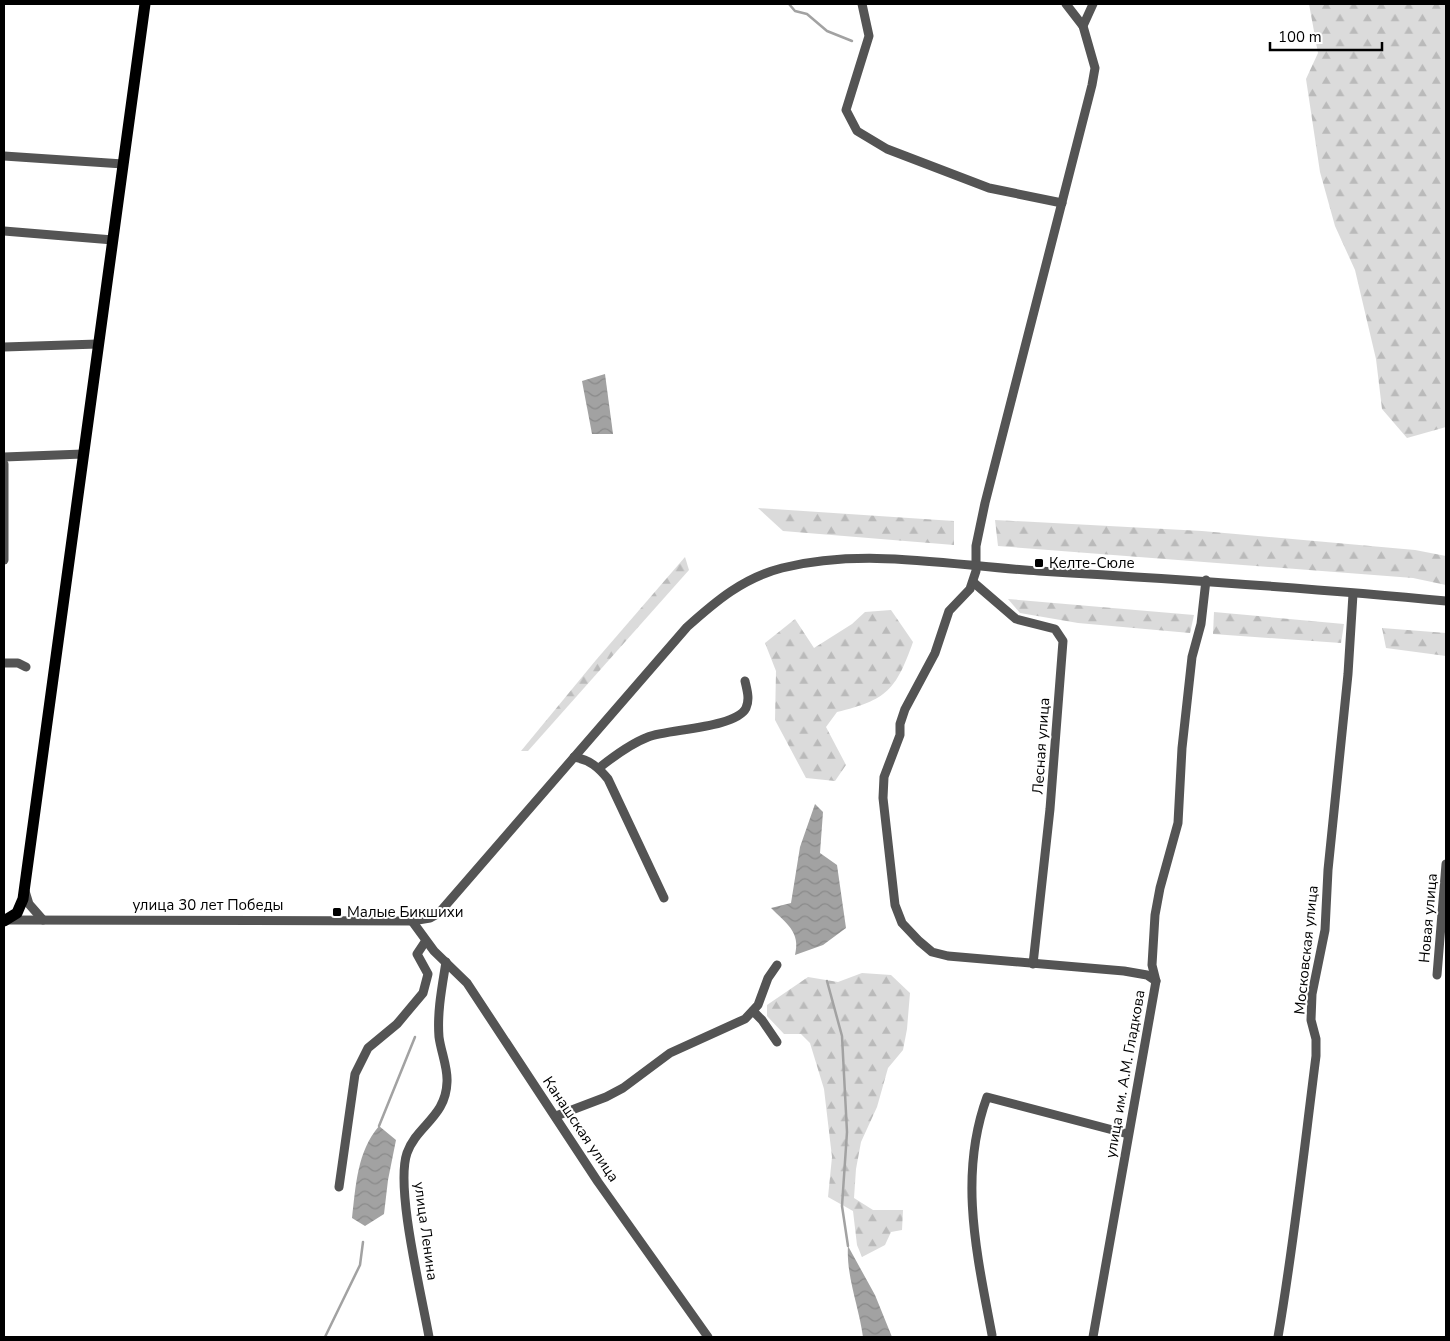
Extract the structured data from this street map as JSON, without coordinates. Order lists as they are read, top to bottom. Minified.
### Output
{"streets":{"street":["Лесная улица","улица 30 лет Победы","Новая улица","Московская улица","улица им. А.М. Гладкова","Канашская улица","улица Ленина"]},"crossings":[["улица 30 лет Победы","Московская улица"],["улица 30 лет Победы","улица им. А.М. Гладкова"],["улица 30 лет Победы","Канашская улица"],["Канашская улица","улица Ленина"]],"places":{"transit":["Келте-Сюле","Малые Бикшихи"]},"scale_bar":"100 m"}
